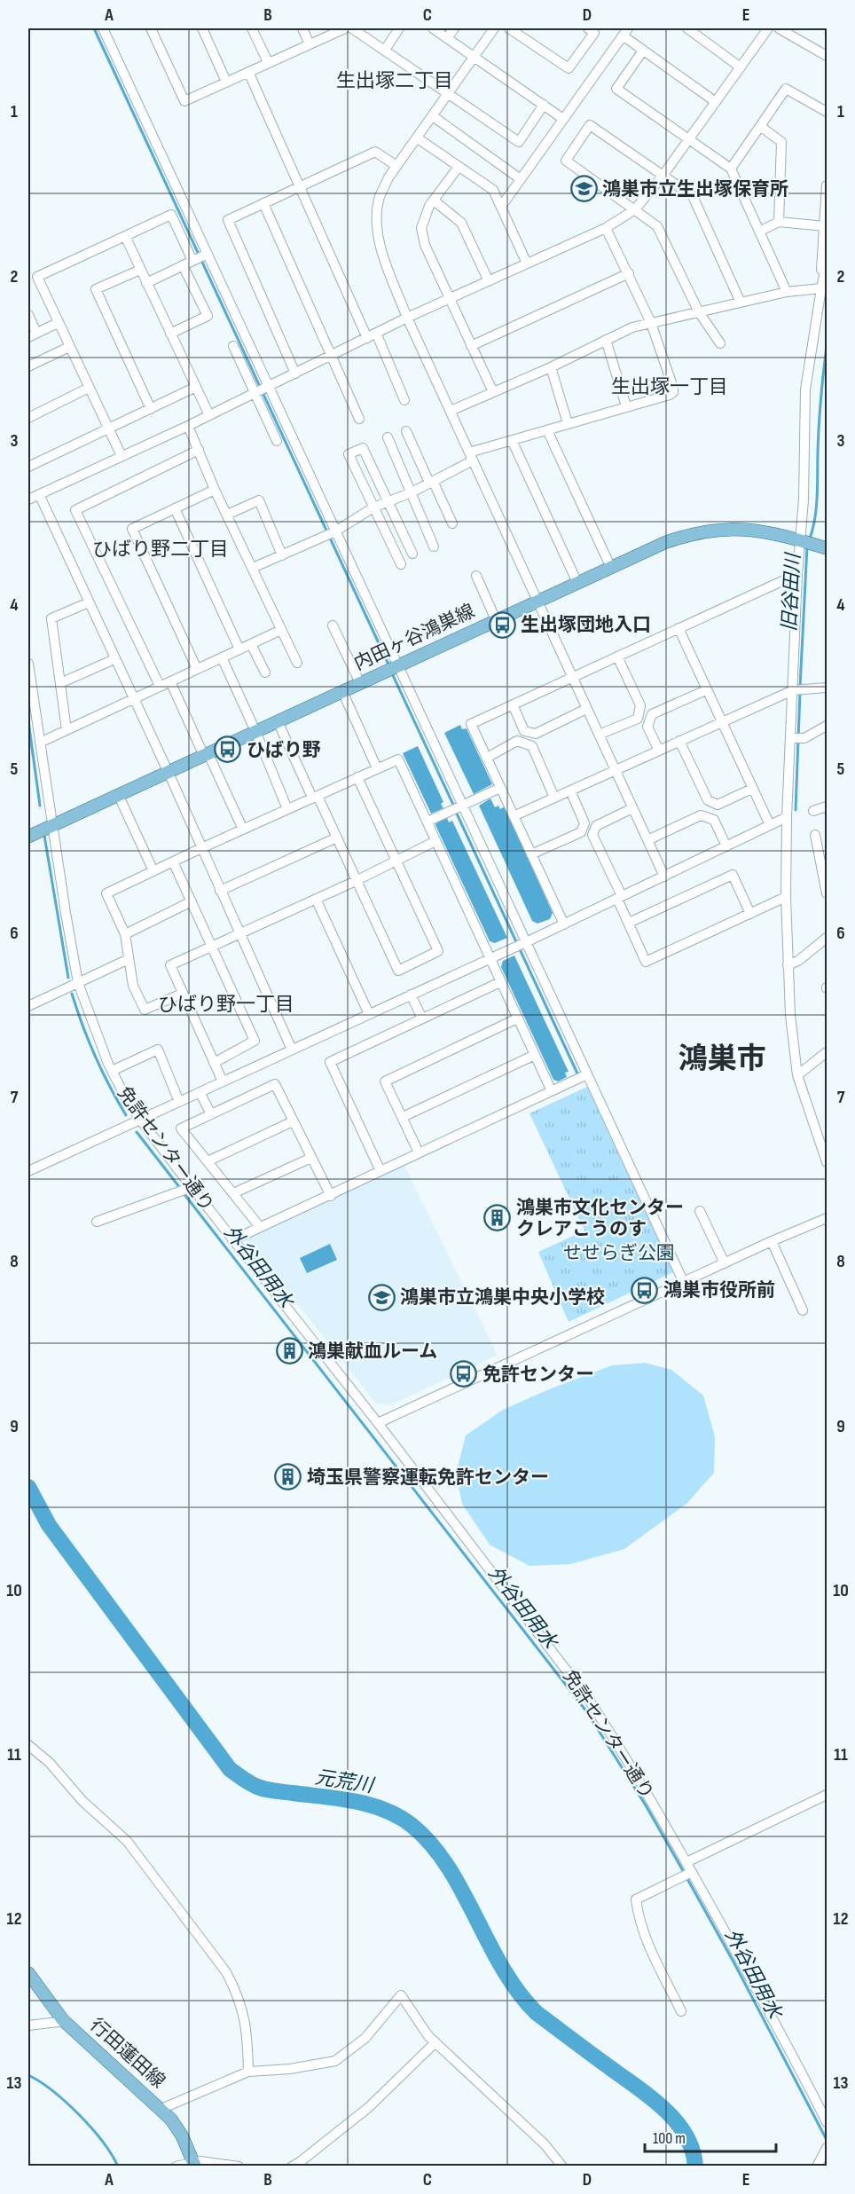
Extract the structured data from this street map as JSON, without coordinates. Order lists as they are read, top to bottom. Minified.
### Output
{"streets":{"main road":["内田ヶ谷鴻巣線","行田蓮田線"],"street":["免許センター通り"]},"crossings":[["内田ヶ谷鴻巣線","免許センター通り"]],"districts":["生出塚二丁目","生出塚一丁目","ひばり野二丁目","ひばり野一丁目","鴻巣市"],"water":["旧谷田川","外谷田用水","元荒川"],"parks":["せせらぎ公園"],"places":{"school or university":["鴻巣市立生出塚保育所","鴻巣市立鴻巣中央小学校"],"bus stop":["生出塚団地入口","ひばり野","鴻巣市役所前","免許センター"],"building":["鴻巣市文化センター クレアこうのす","鴻巣献血ルーム","埼玉県警察運転免許センター"]},"scale_bar":"100 m","grid":{"columns":["A","B","C","D","E"],"rows":["1","2","3","4","5","6","7","8","9","10","11","12","13"]}}
